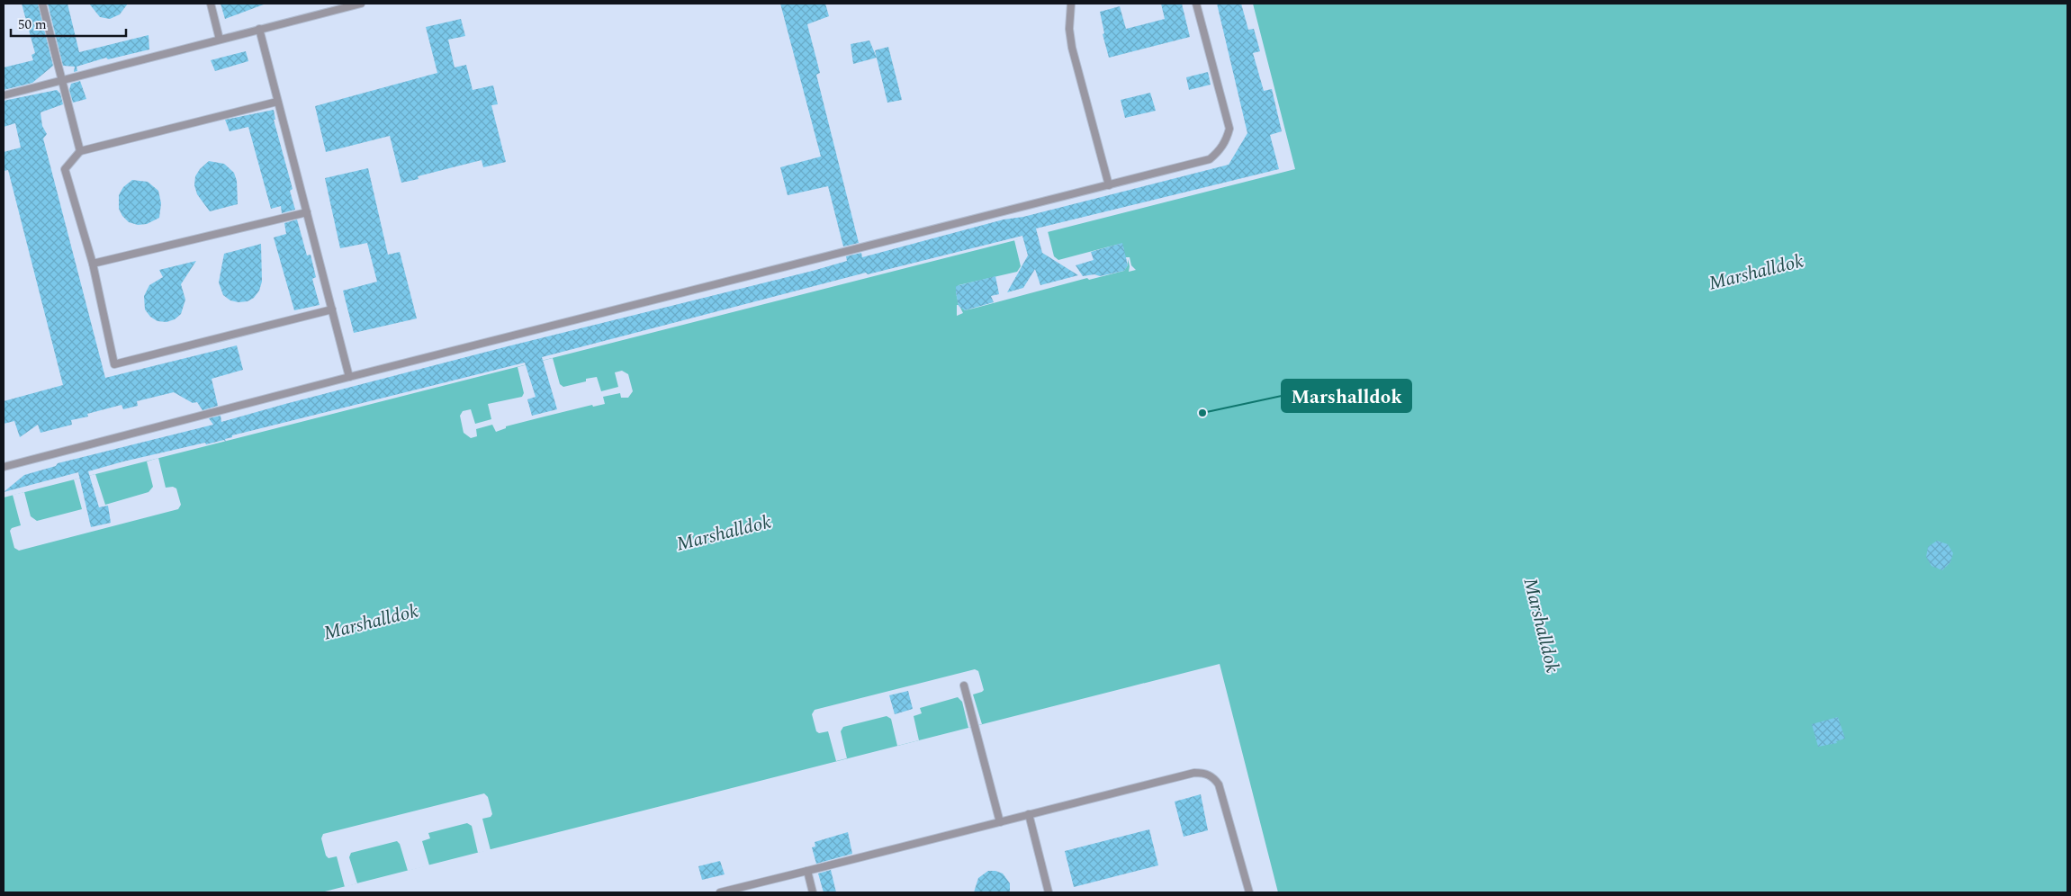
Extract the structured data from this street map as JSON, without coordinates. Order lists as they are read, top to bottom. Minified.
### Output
{"water":["Marshalldok"],"places":["Marshalldok"],"scale_bar":"50 m"}
